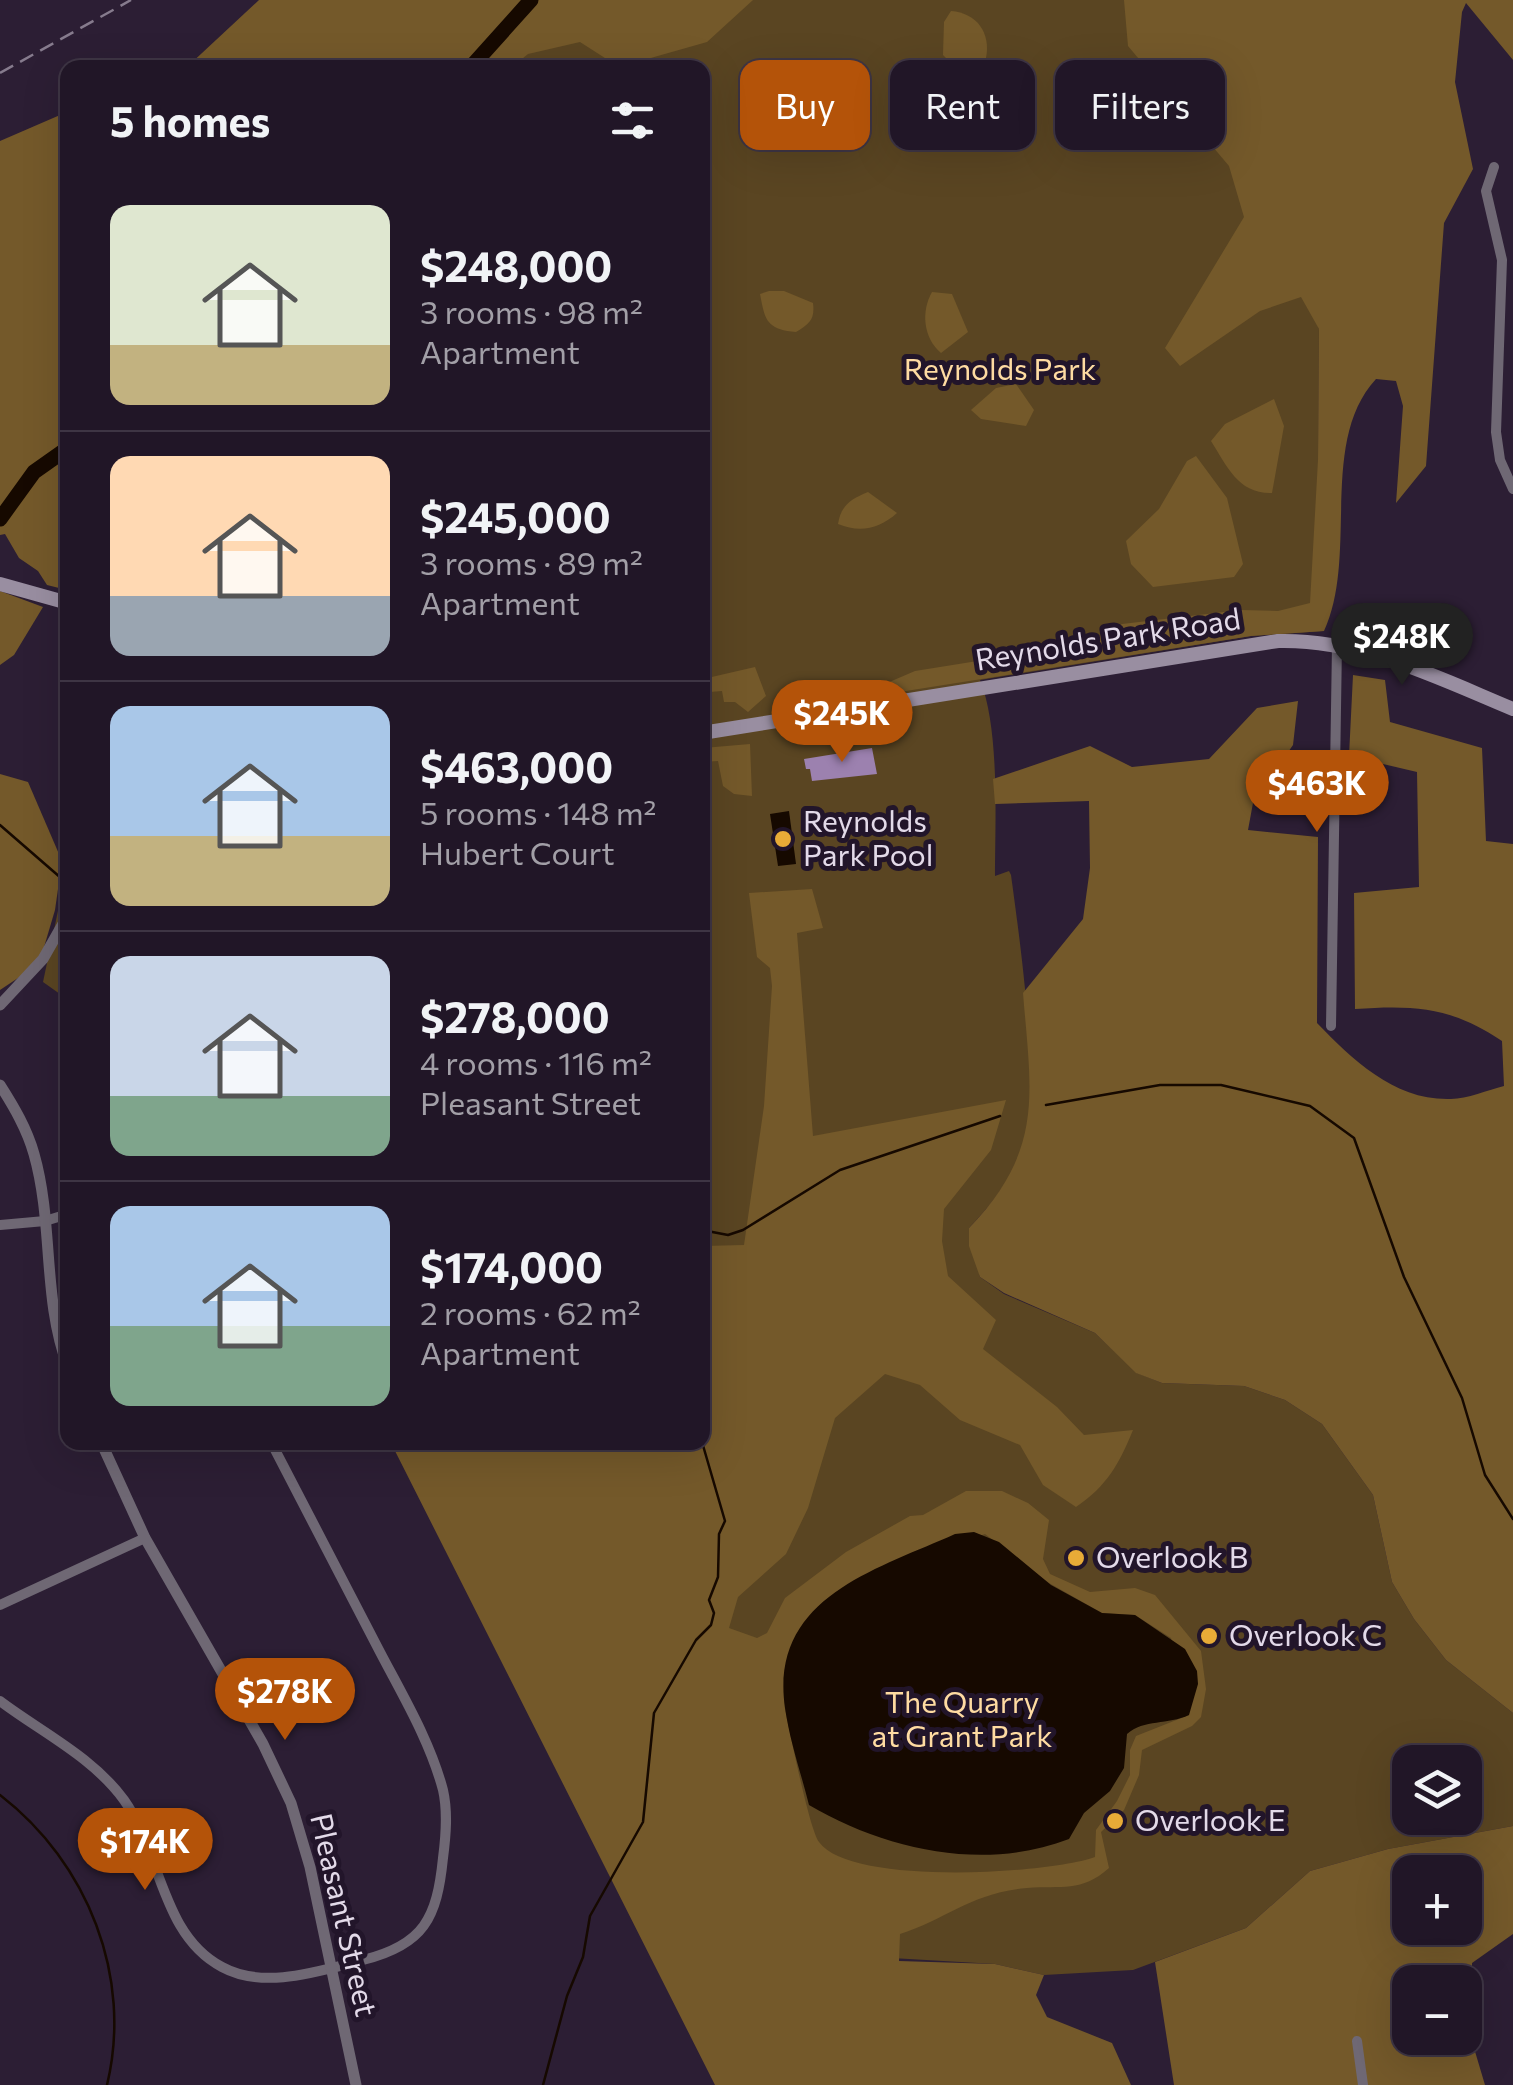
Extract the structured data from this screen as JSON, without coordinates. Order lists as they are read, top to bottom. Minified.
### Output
{"streets":{"main road":["Reynolds Park Road"],"street":["Pleasant Street"]},"parks":["Reynolds Park","The Quarry at Grant Park"],"places":["Reynolds Park Pool","Overlook B","Overlook C","Overlook E"],"page":{"chip":["Buy","Rent","Filters"],"heading":"5 homes","list":[{"name":"$248,000","note":"3 rooms · 98 m² · Apartment"},{"name":"$245,000","note":"3 rooms · 89 m² · Apartment"},{"name":"$463,000","note":"5 rooms · 148 m² · Hubert Court"},{"name":"$278,000","note":"4 rooms · 116 m² · Pleasant Street"},{"name":"$174,000","note":"2 rooms · 62 m² · Apartment"}],"price":["$248K","$245K","$463K","$278K","$174K"],"map_buttons":["+","−"]}}
